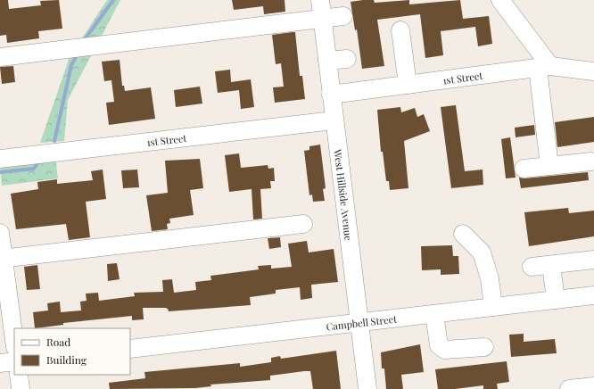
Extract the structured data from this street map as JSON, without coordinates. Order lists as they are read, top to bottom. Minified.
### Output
{"streets":{"street":["1st Street","West Hillside Avenue","Campbell Street"]},"crossings":[["1st Street","West Hillside Avenue"],["West Hillside Avenue","Campbell Street"]],"legend":["Road","Building"]}
